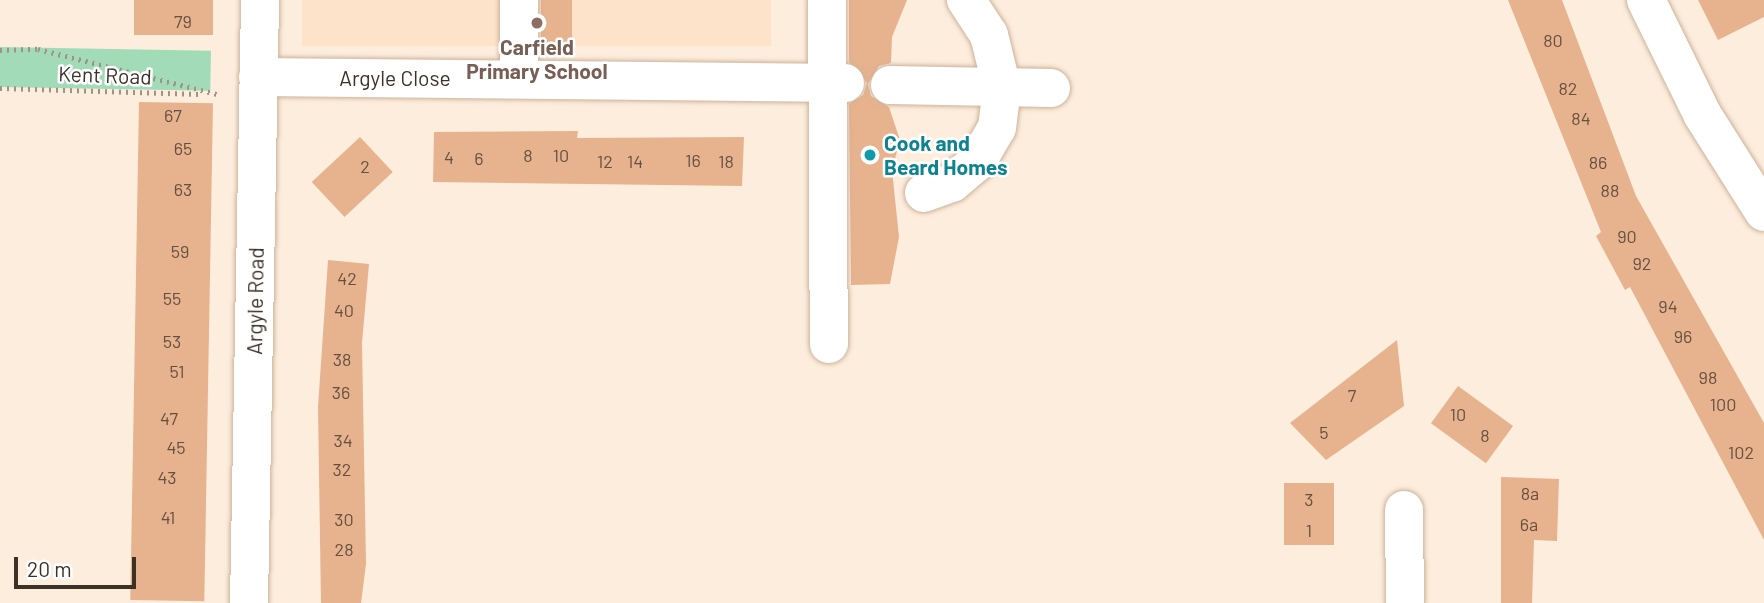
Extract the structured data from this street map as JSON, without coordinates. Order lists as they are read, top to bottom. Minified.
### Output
{"streets":{"street":["Argyle Close","Argyle Road"],"path":["Kent Road"]},"crossings":[["Argyle Close","Argyle Road"]],"places":["Carfield Primary School","Cook and Beard Homes"],"house_numbers":["79","80","82","67","84","65","8","10","4","6","16","12","14","18","86","2","63","88","90","59","92","42","55","94","40","96","53","38","51","98","36","7","100","10","47","5","8","34","45","102","32","43","8a","3","41","30","6a","1","28"],"scale_bar":"20 m"}
